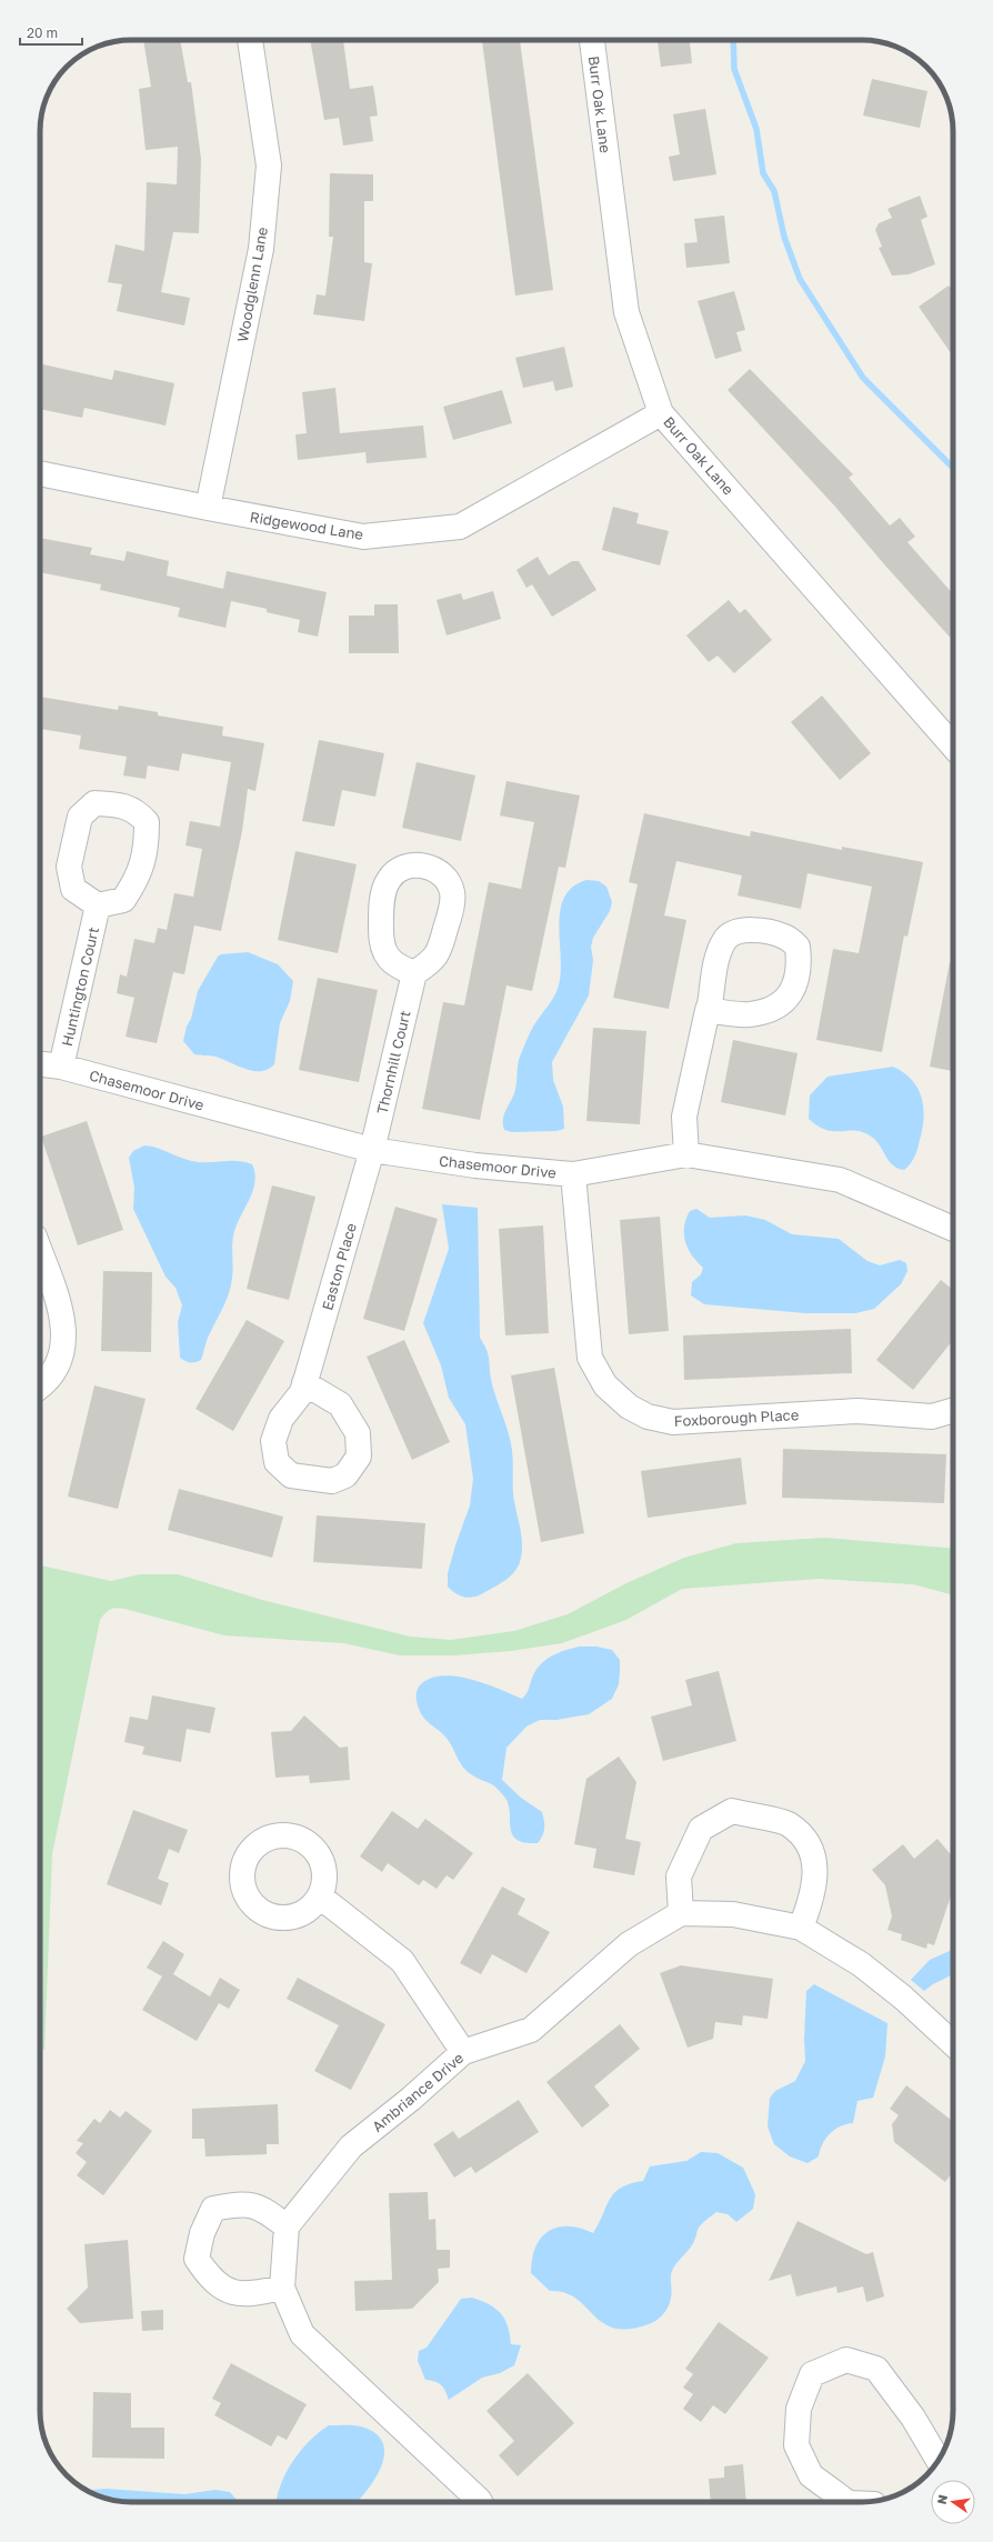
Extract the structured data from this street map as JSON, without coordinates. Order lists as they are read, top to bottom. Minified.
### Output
{"streets":{"street":["Burr Oak Lane","Woodglenn Lane","Ridgewood Lane","Huntington Court","Thornhill Court","Chasemoor Drive","Easton Place","Foxborough Place","Ambriance Drive"]},"crossings":[["Burr Oak Lane","Ridgewood Lane"],["Woodglenn Lane","Ridgewood Lane"],["Huntington Court","Chasemoor Drive"],["Thornhill Court","Chasemoor Drive"],["Thornhill Court","Easton Place"],["Chasemoor Drive","Easton Place"],["Chasemoor Drive","Foxborough Place"]],"scale_bar":"20 m","north":"left"}
